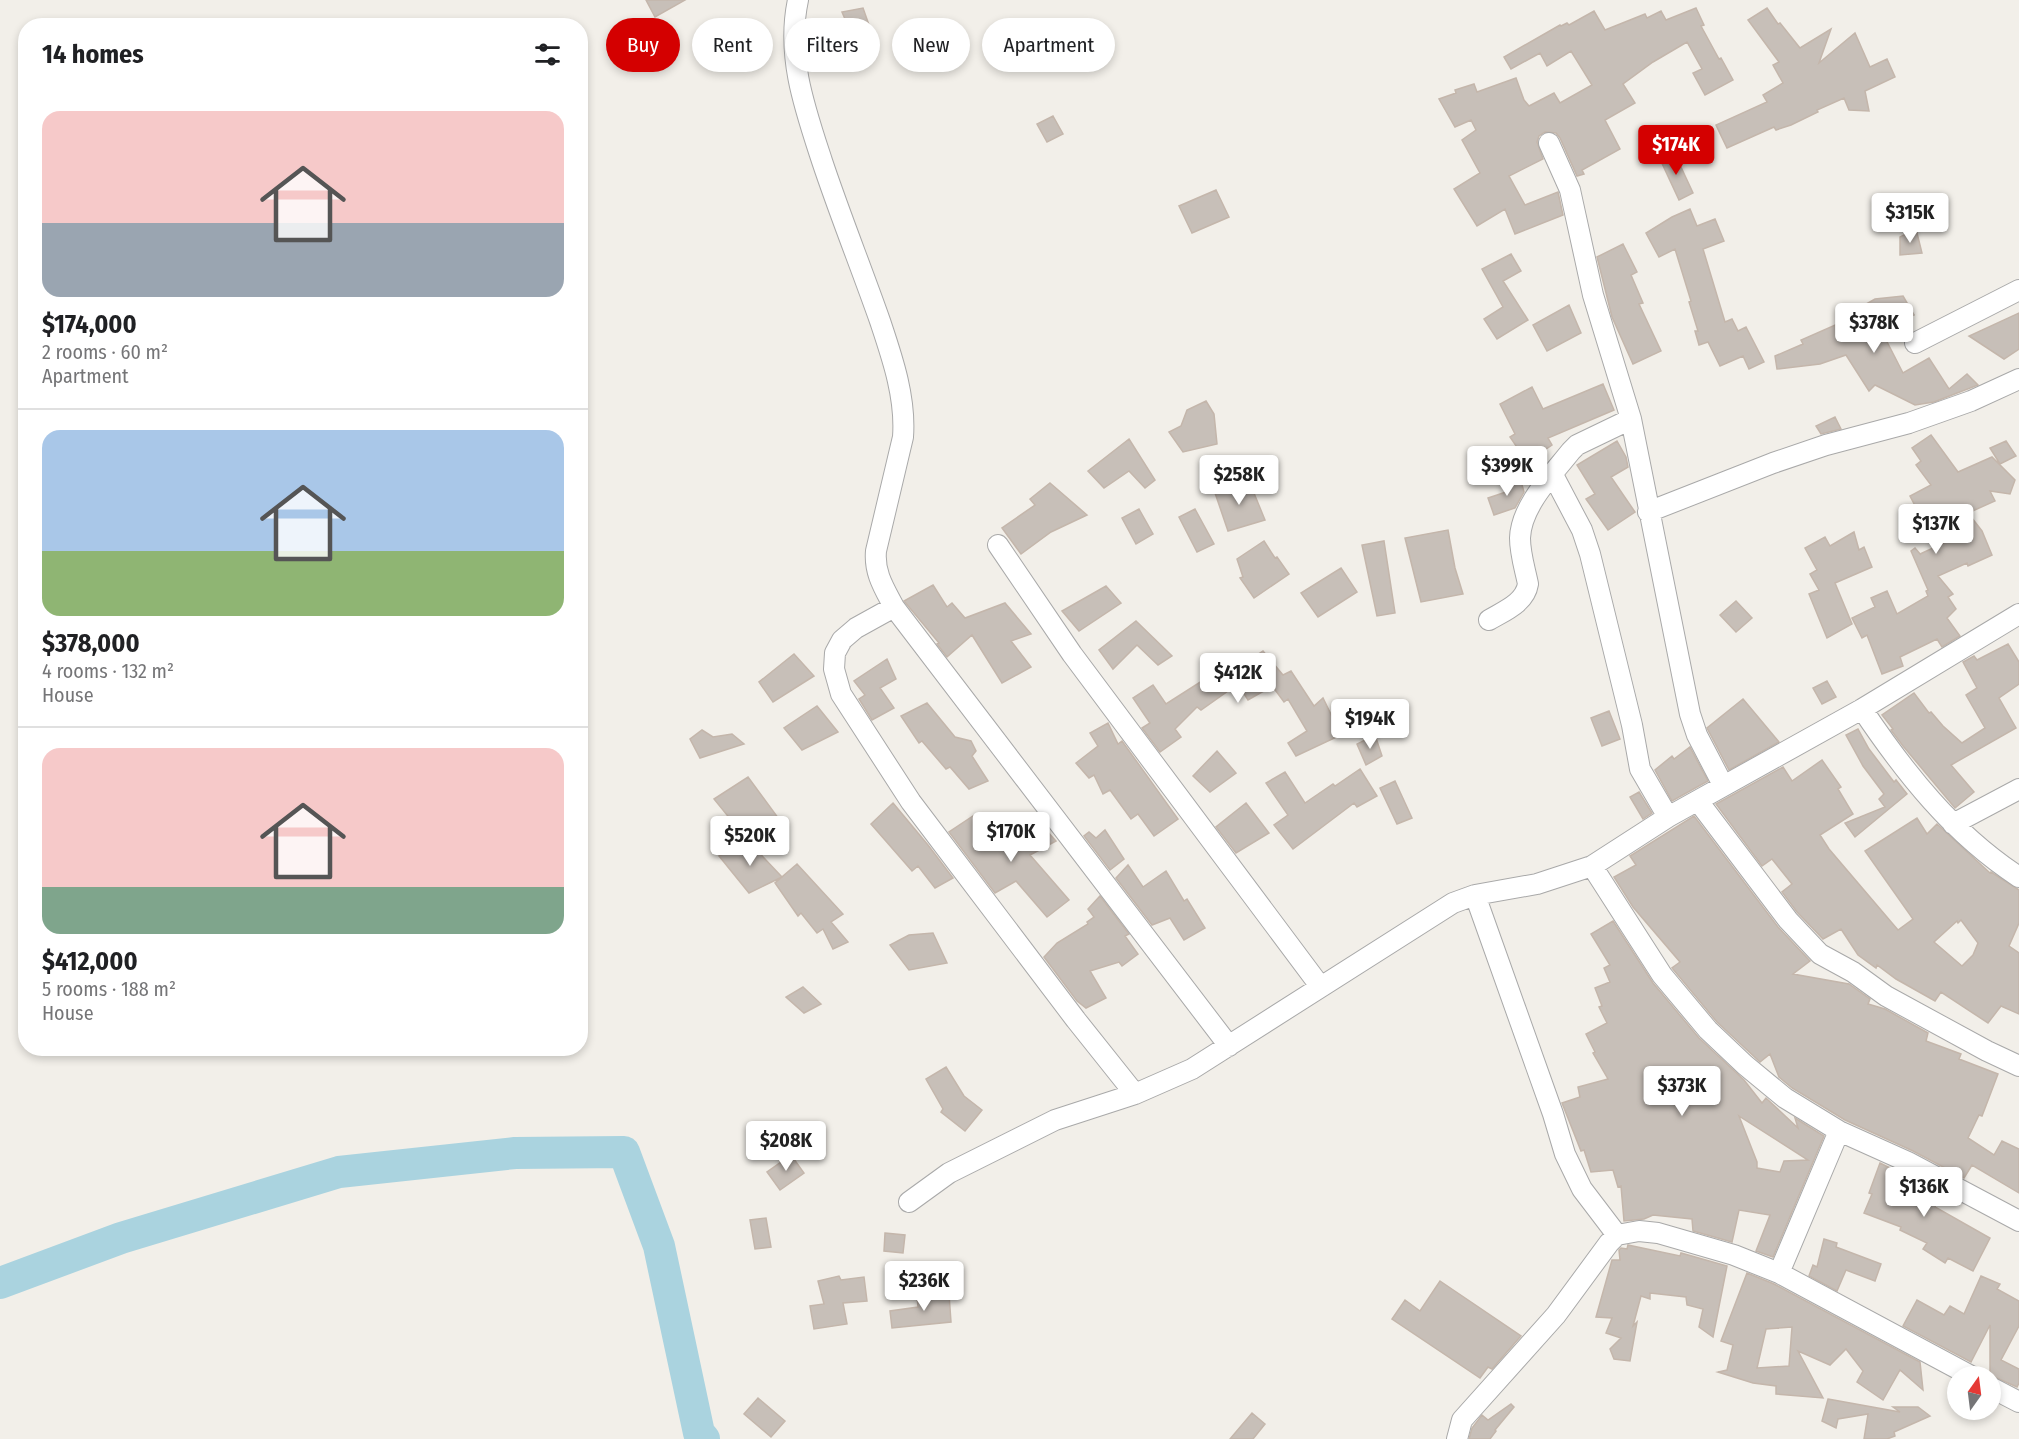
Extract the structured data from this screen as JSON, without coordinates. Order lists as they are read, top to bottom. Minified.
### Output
{"north":"top","page":{"chip":["Buy","Rent","Filters","New","Apartment"],"heading":"14 homes","list":[{"name":"$174,000","note":"2 rooms · 60 m² · Apartment"},{"name":"$378,000","note":"4 rooms · 132 m² · House"},{"name":"$412,000","note":"5 rooms · 188 m² · House"}],"price":["$174K","$315K","$378K","$399K","$258K","$137K","$412K","$194K","$170K","$520K","$373K","$208K","$136K","$236K"]}}
